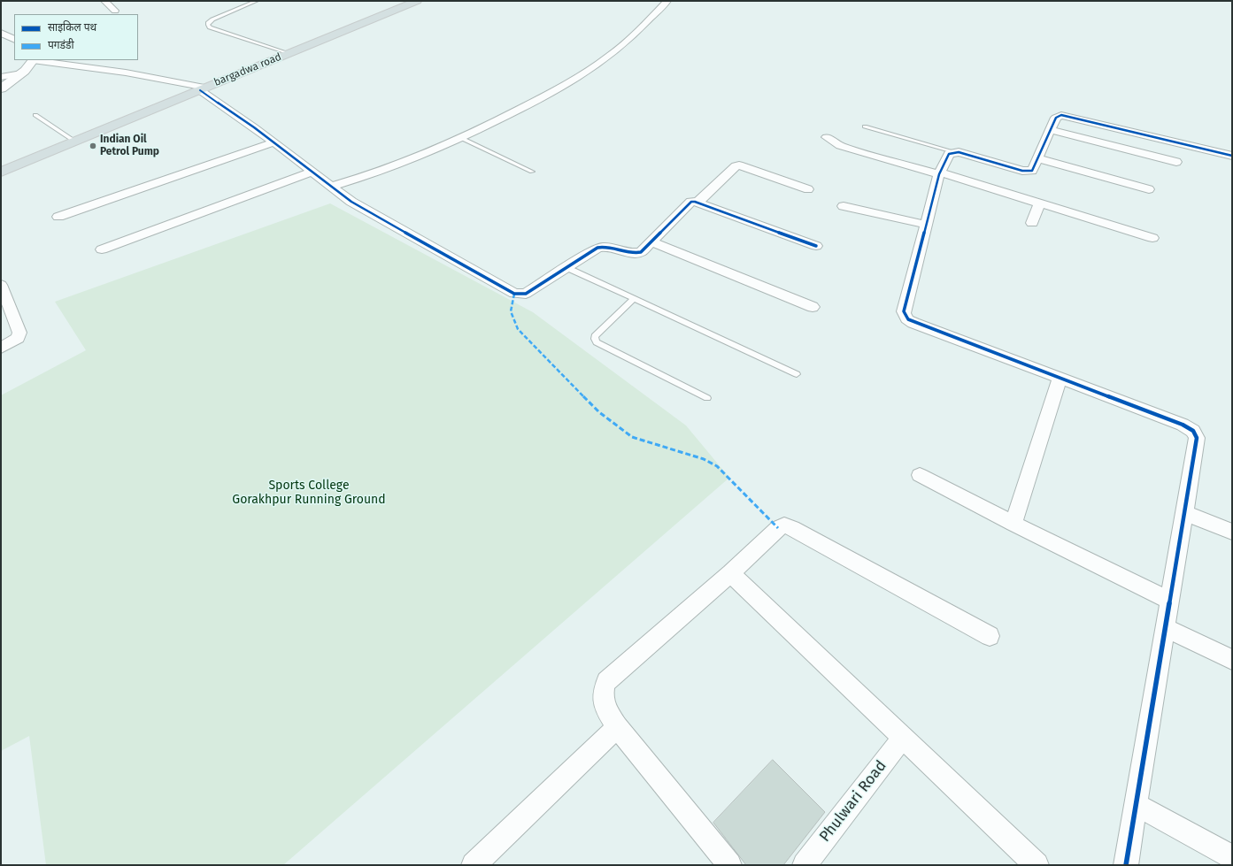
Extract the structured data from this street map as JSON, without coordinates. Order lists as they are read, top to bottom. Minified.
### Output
{"streets":{"main road":["bargadwa road"],"street":["Phulwari Road"]},"parks":["Sports College Gorakhpur Running Ground"],"places":["Indian Oil Petrol Pump"],"legend":["साइकिल पथ","पगडंडी"]}
